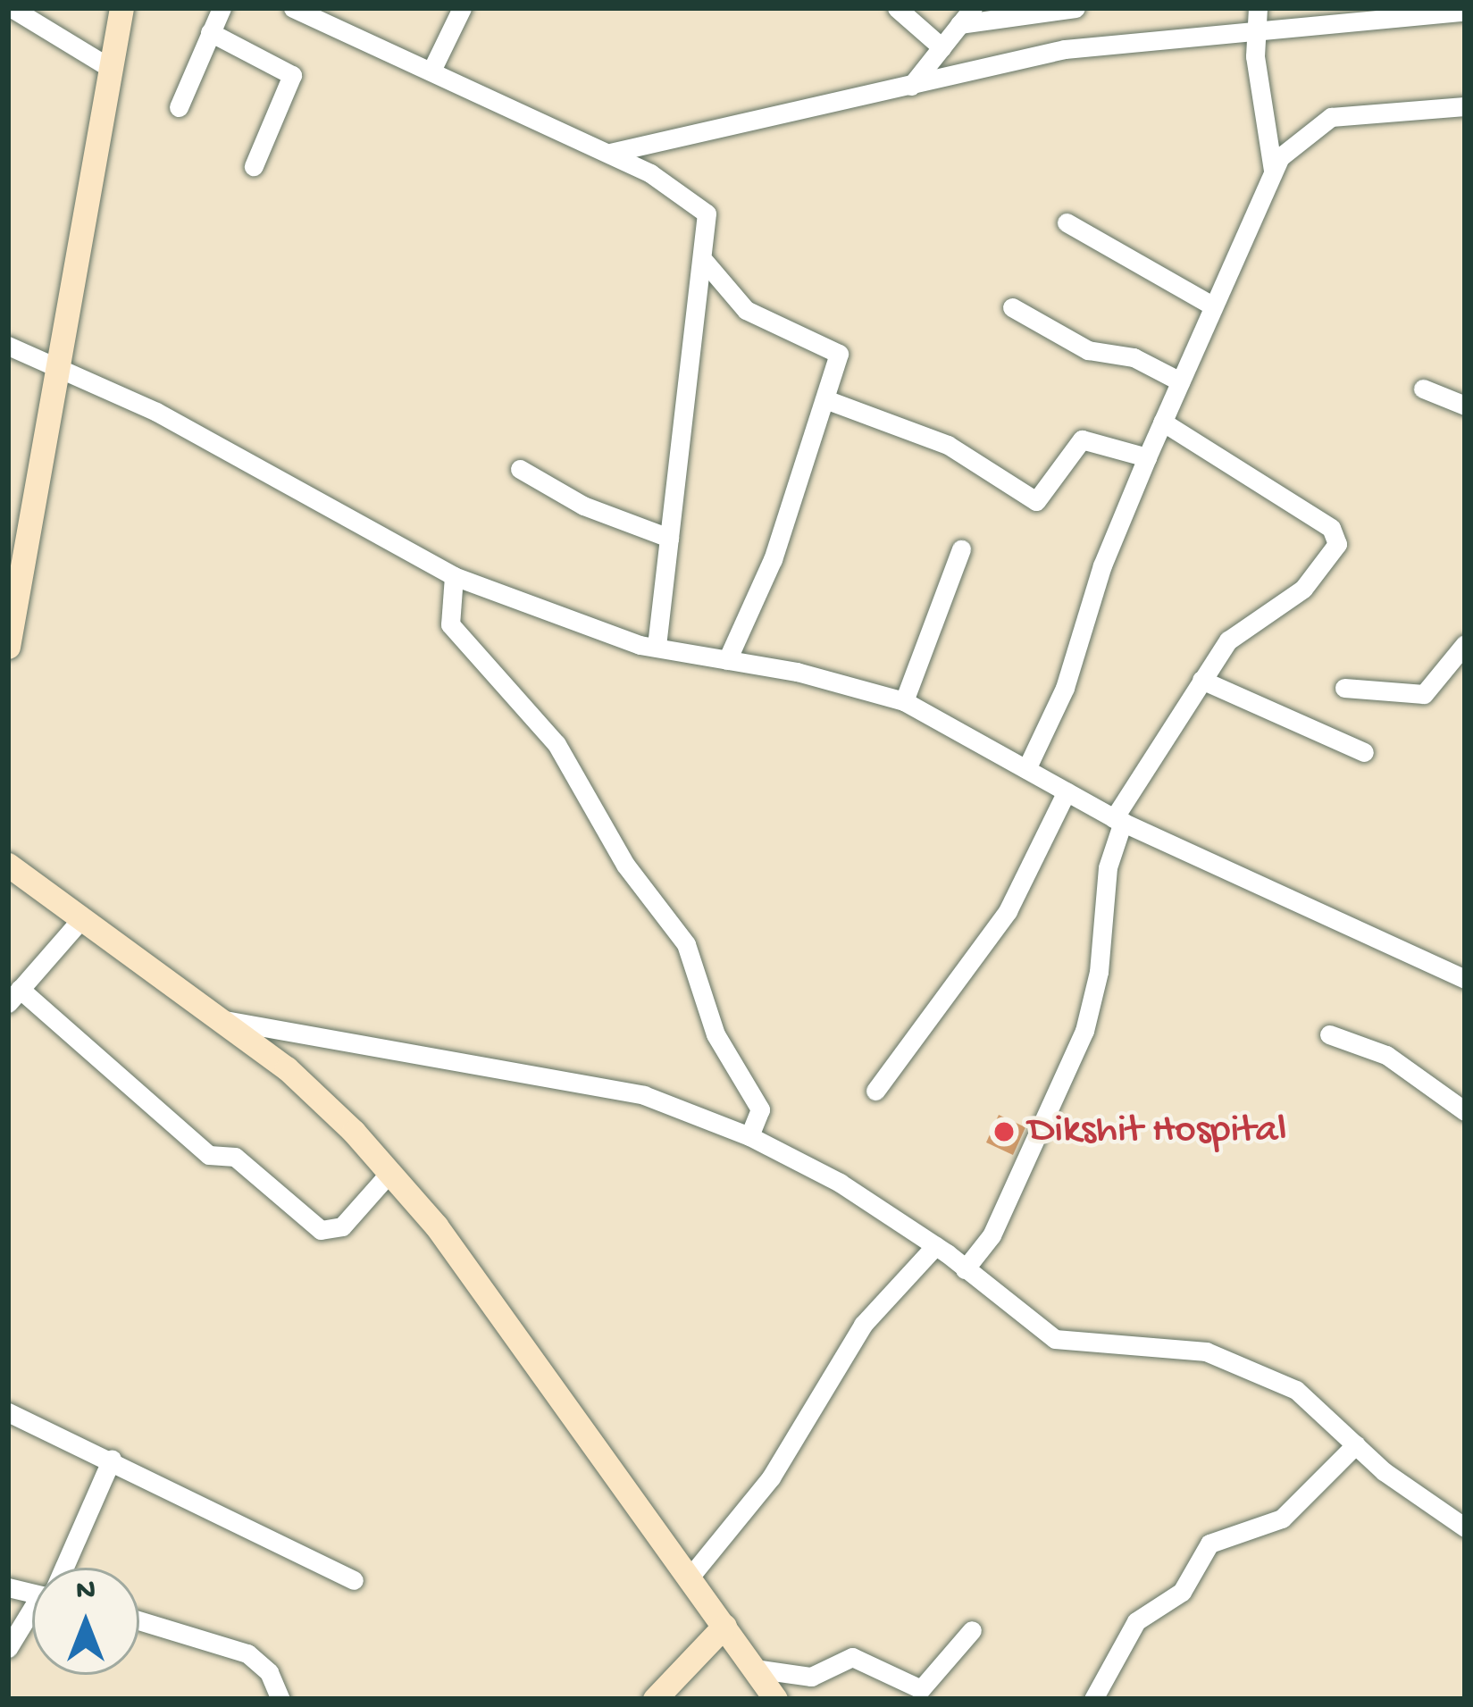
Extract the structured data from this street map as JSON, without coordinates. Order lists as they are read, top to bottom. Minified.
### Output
{"places":["Dikshit Hospital"],"north":"top"}
